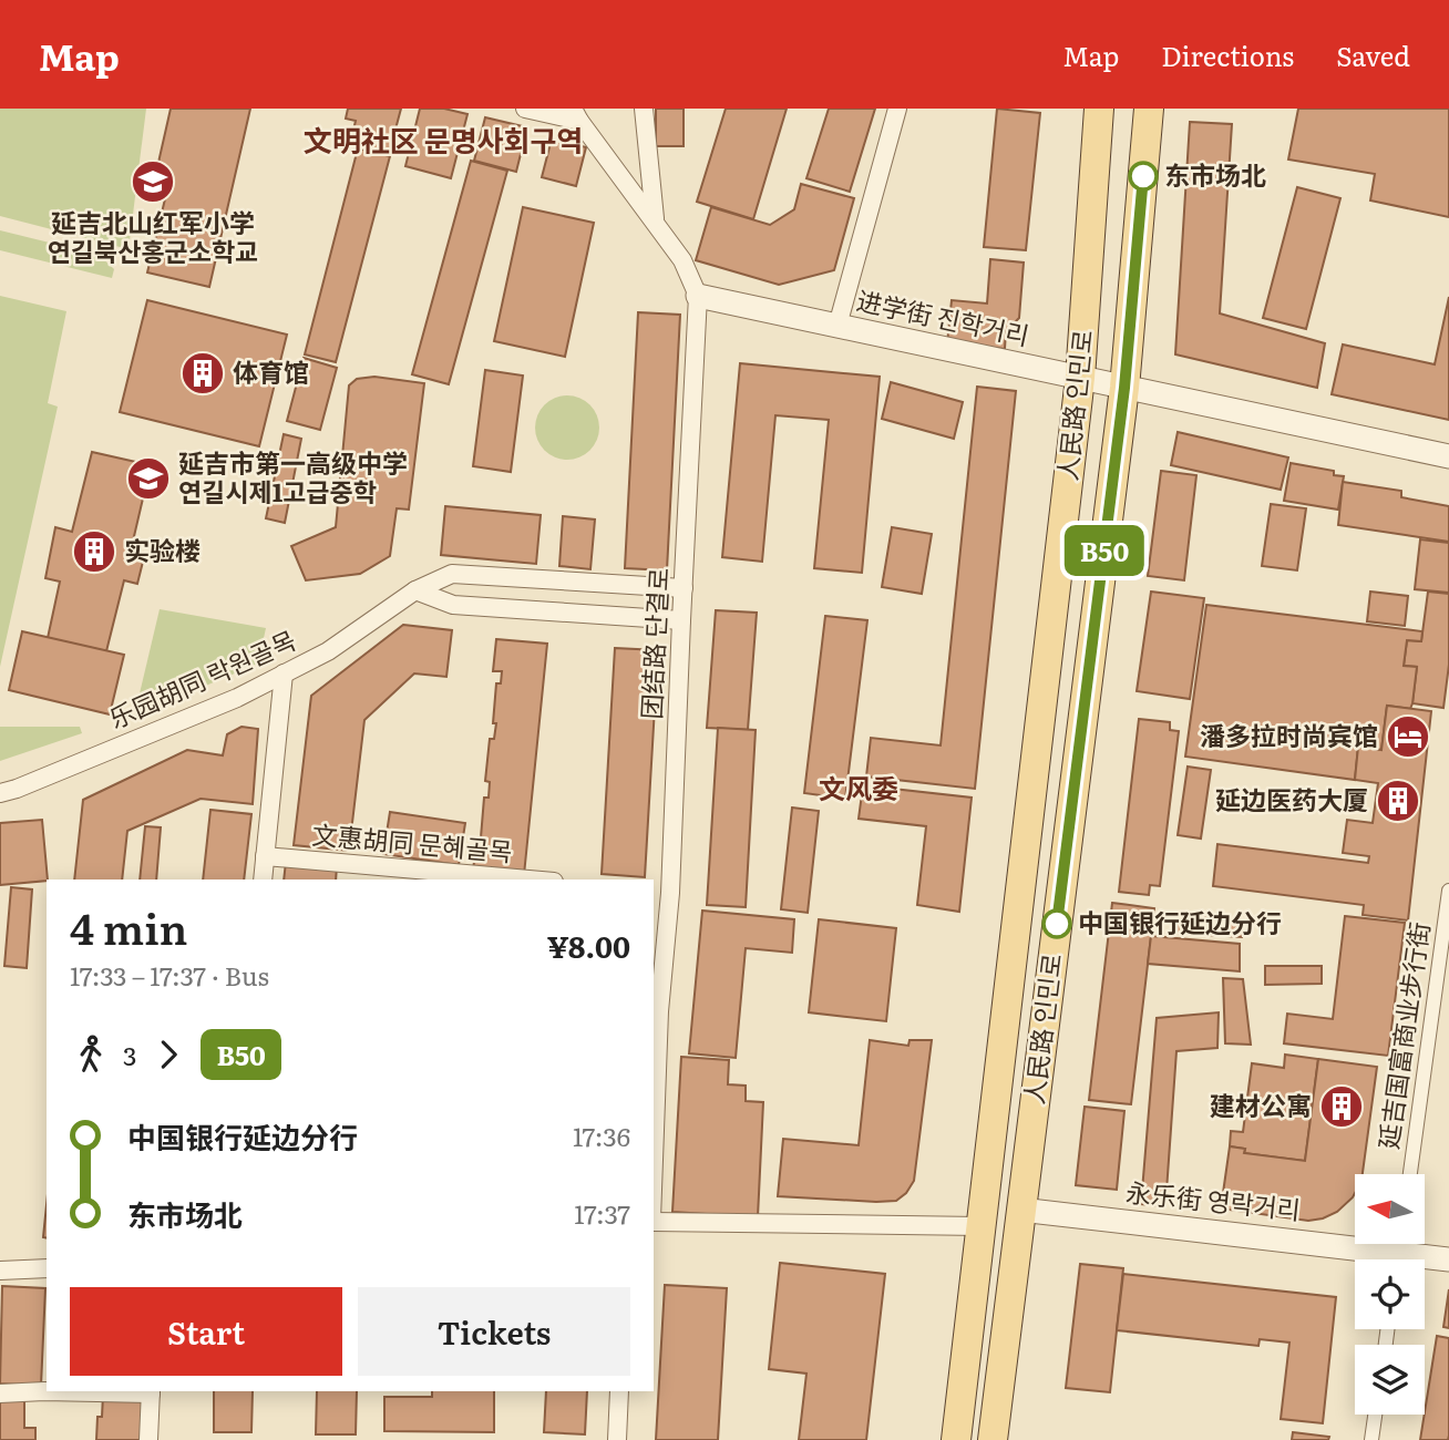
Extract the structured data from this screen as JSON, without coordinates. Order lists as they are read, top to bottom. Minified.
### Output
{"streets":{"main road":["人民路 인민로"],"street":["进学街 진학거리","团结路 단결로","乐园胡同 락원골목","文惠胡同 문혜골목","延吉国富商业步行街","永乐街 영락거리"]},"crossings":[["进学街 진학거리","人民路 인민로"],["进学街 진학거리","团结路 단결로"],["人民路 인민로","永乐街 영락거리"],["团结路 단결로","乐园胡同 락원골목"]],"districts":["文明社区 문명사회구역","文风委"],"places":{"other":["东市场北","中国银行延边分行"],"school or university":["延吉北山红军小学 연길북산홍군소학교","延吉市第一高级中学 연길시제1고급중학"],"building":["体育馆","实验楼","延边医药大厦","建材公寓"],"hotel":["潘多拉时尚宾馆"]},"lines":["bus line B50"],"north":"left","page":{"header":"Map","nav":["Map","Directions","Saved"],"on_map":"B50","heading":["4 min","17:33 – 17:37 · Bus","¥8.00"],"legs":["3","B50"],"list":[{"name":"中国银行延边分行","value":"17:36"},{"name":"东市场北","value":"17:37"}],"buttons":["Start","Tickets"]}}
